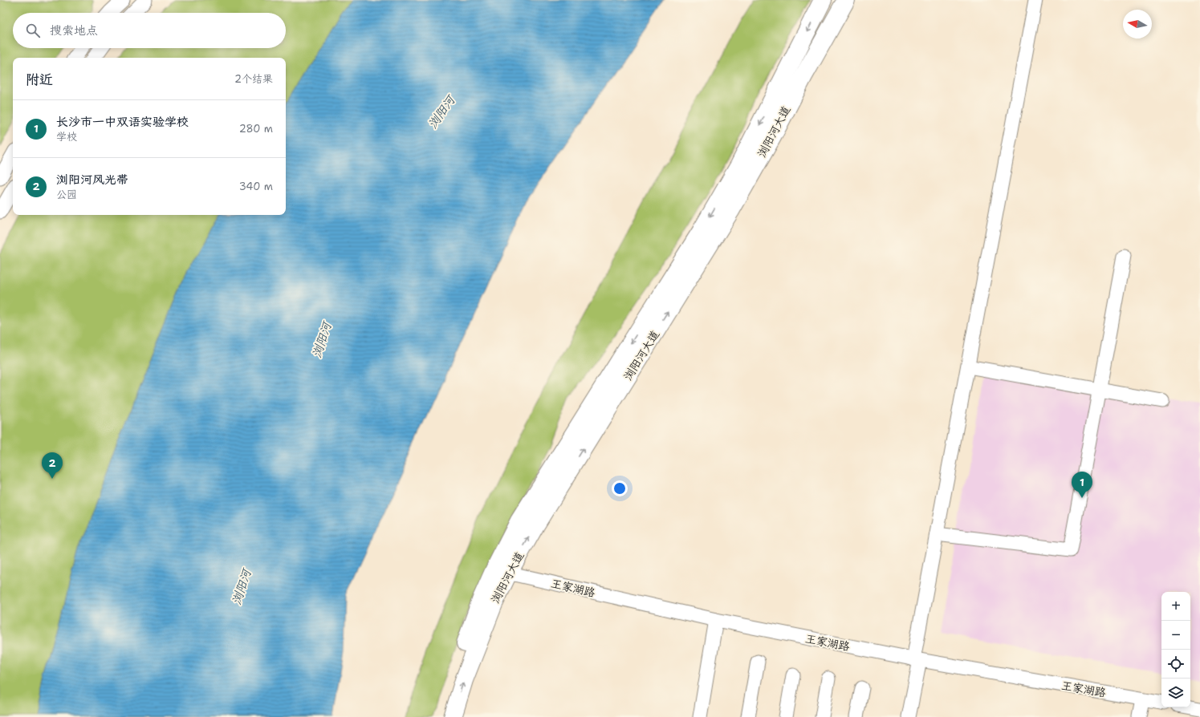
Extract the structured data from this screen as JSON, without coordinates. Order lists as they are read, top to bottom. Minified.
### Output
{"streets":{"main road":["浏阳河大道"],"street":["王家湖路"]},"crossings":[["浏阳河大道","王家湖路"]],"water":["浏阳河"],"north":"left","page":{"search":"搜索地点","heading":["附近","2个结果"],"list":[{"mark":"1","name":"长沙市一中双语实验学校","note":"学校","value":"280 m"},{"mark":"2","name":"浏阳河风光带","note":"公园","value":"340 m"}],"pins":["2","1"],"map_buttons":["+","−"]}}
